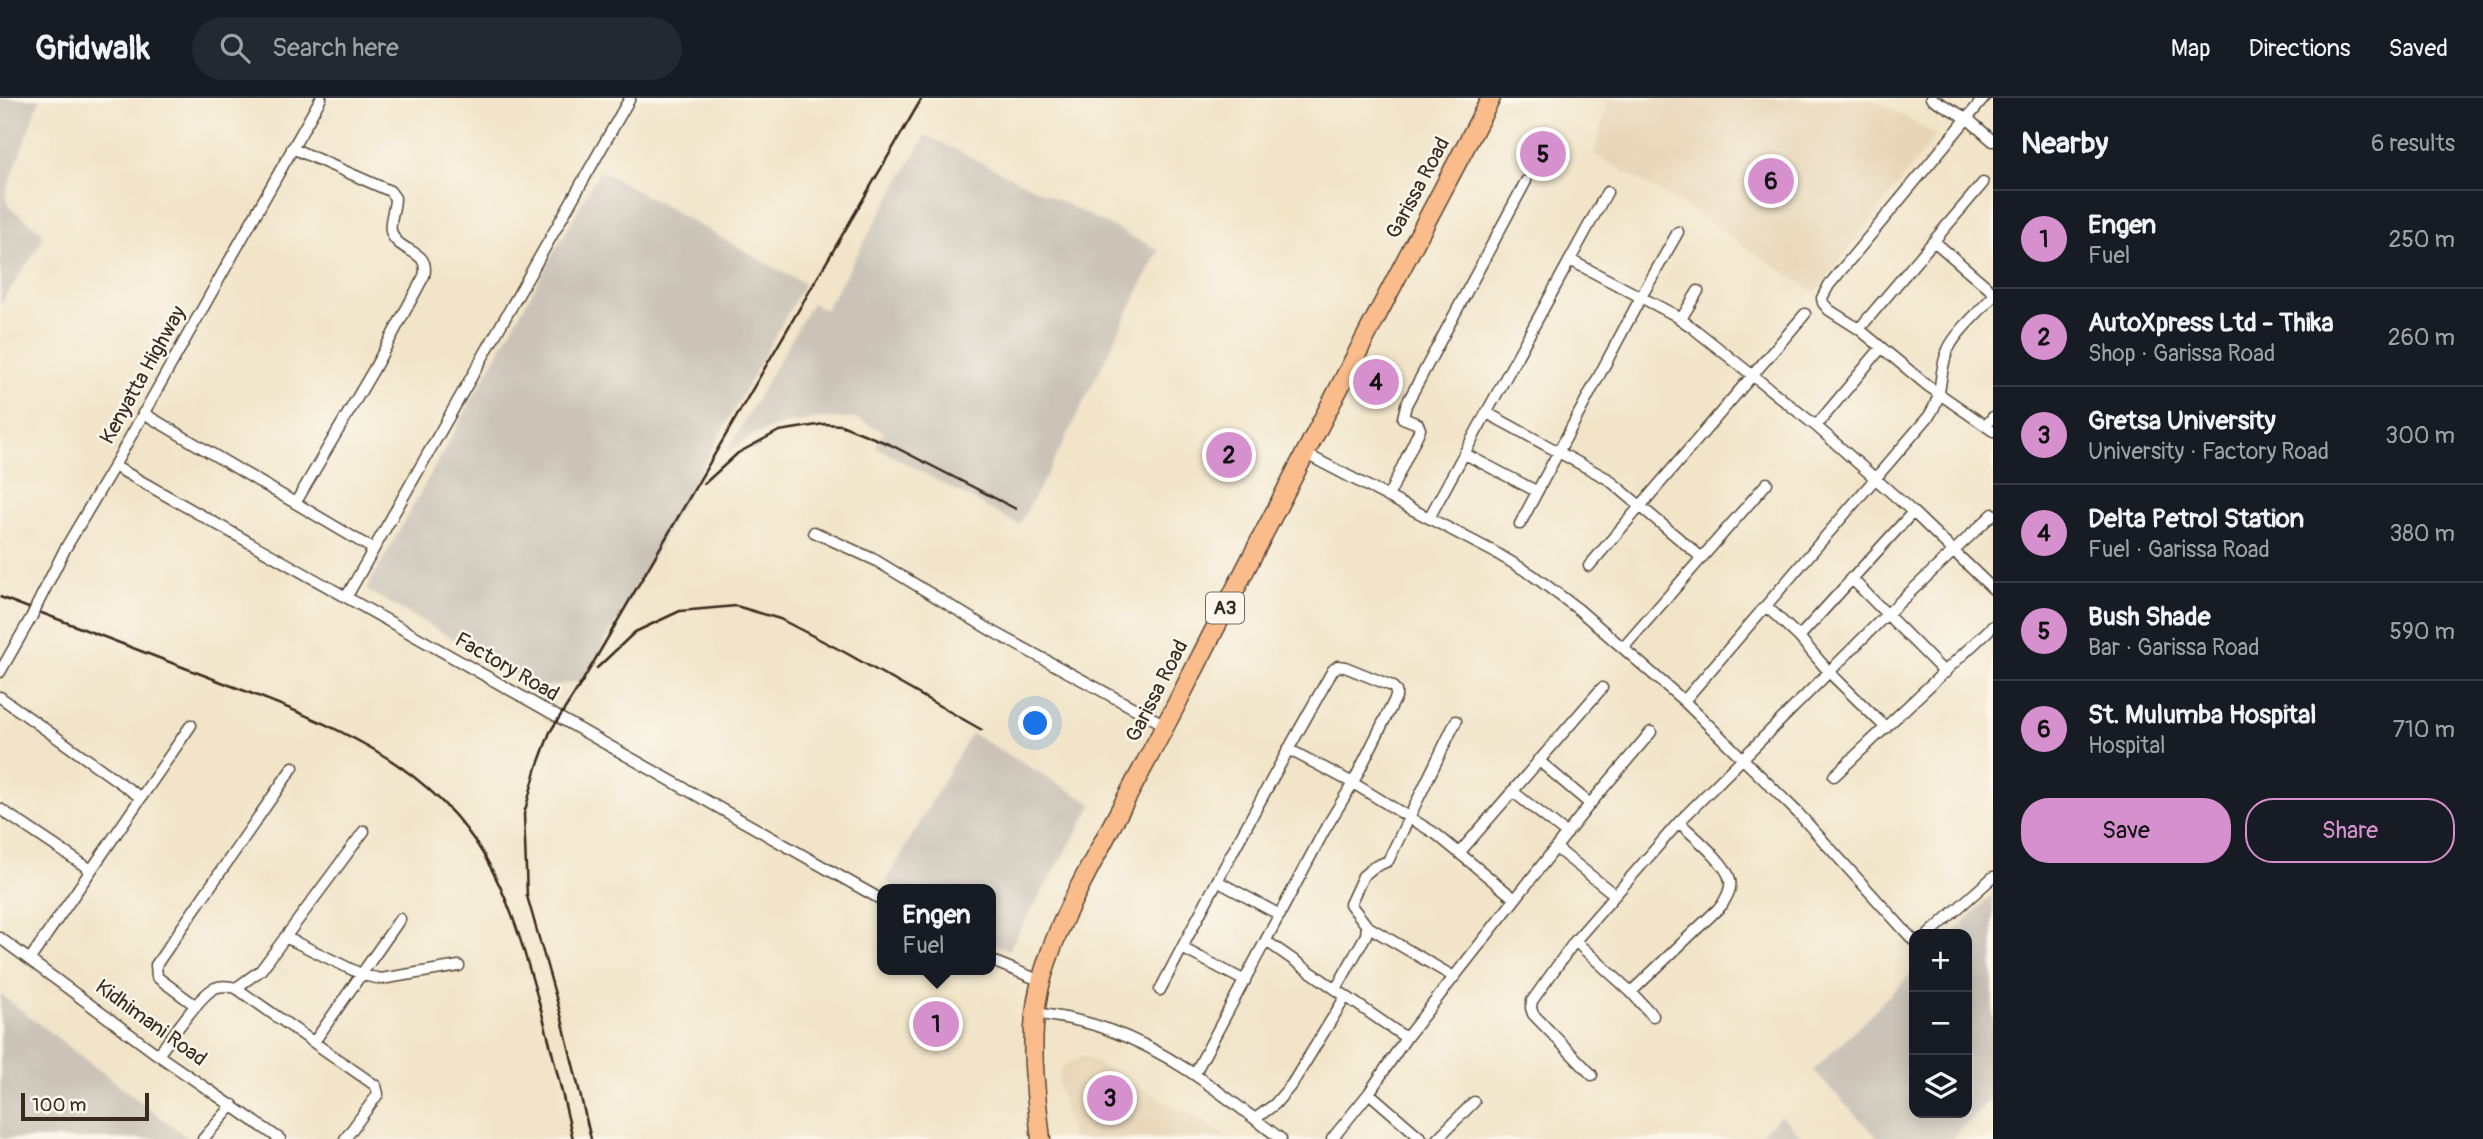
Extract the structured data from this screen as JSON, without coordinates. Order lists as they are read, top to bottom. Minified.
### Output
{"streets":{"highway":["Garissa Road","A3"],"street":["Kenyatta Highway","Factory Road","Kidhimani Road"]},"crossings":[["Kenyatta Highway","Factory Road"]],"scale_bar":"100 m","page":{"header":"Gridwalk","search":"Search here","nav":["Map","Directions","Saved"],"heading":["Nearby","6 results"],"pins":["5","6","4","2","1","3"],"list":[{"mark":"1","name":"Engen","note":"Fuel","value":"250 m"},{"mark":"2","name":"AutoXpress Ltd - Thika","note":"Shop · Garissa Road","value":"260 m"},{"mark":"3","name":"Gretsa University","note":"University · Factory Road","value":"300 m"},{"mark":"4","name":"Delta Petrol Station","note":"Fuel · Garissa Road","value":"380 m"},{"mark":"5","name":"Bush Shade","note":"Bar · Garissa Road","value":"590 m"},{"mark":"6","name":"St. Mulumba Hospital","note":"Hospital","value":"710 m"}],"buttons":["Save","Share"],"popup":["Engen","Fuel"],"map_buttons":["+","−"],"scale":"100 m"}}
